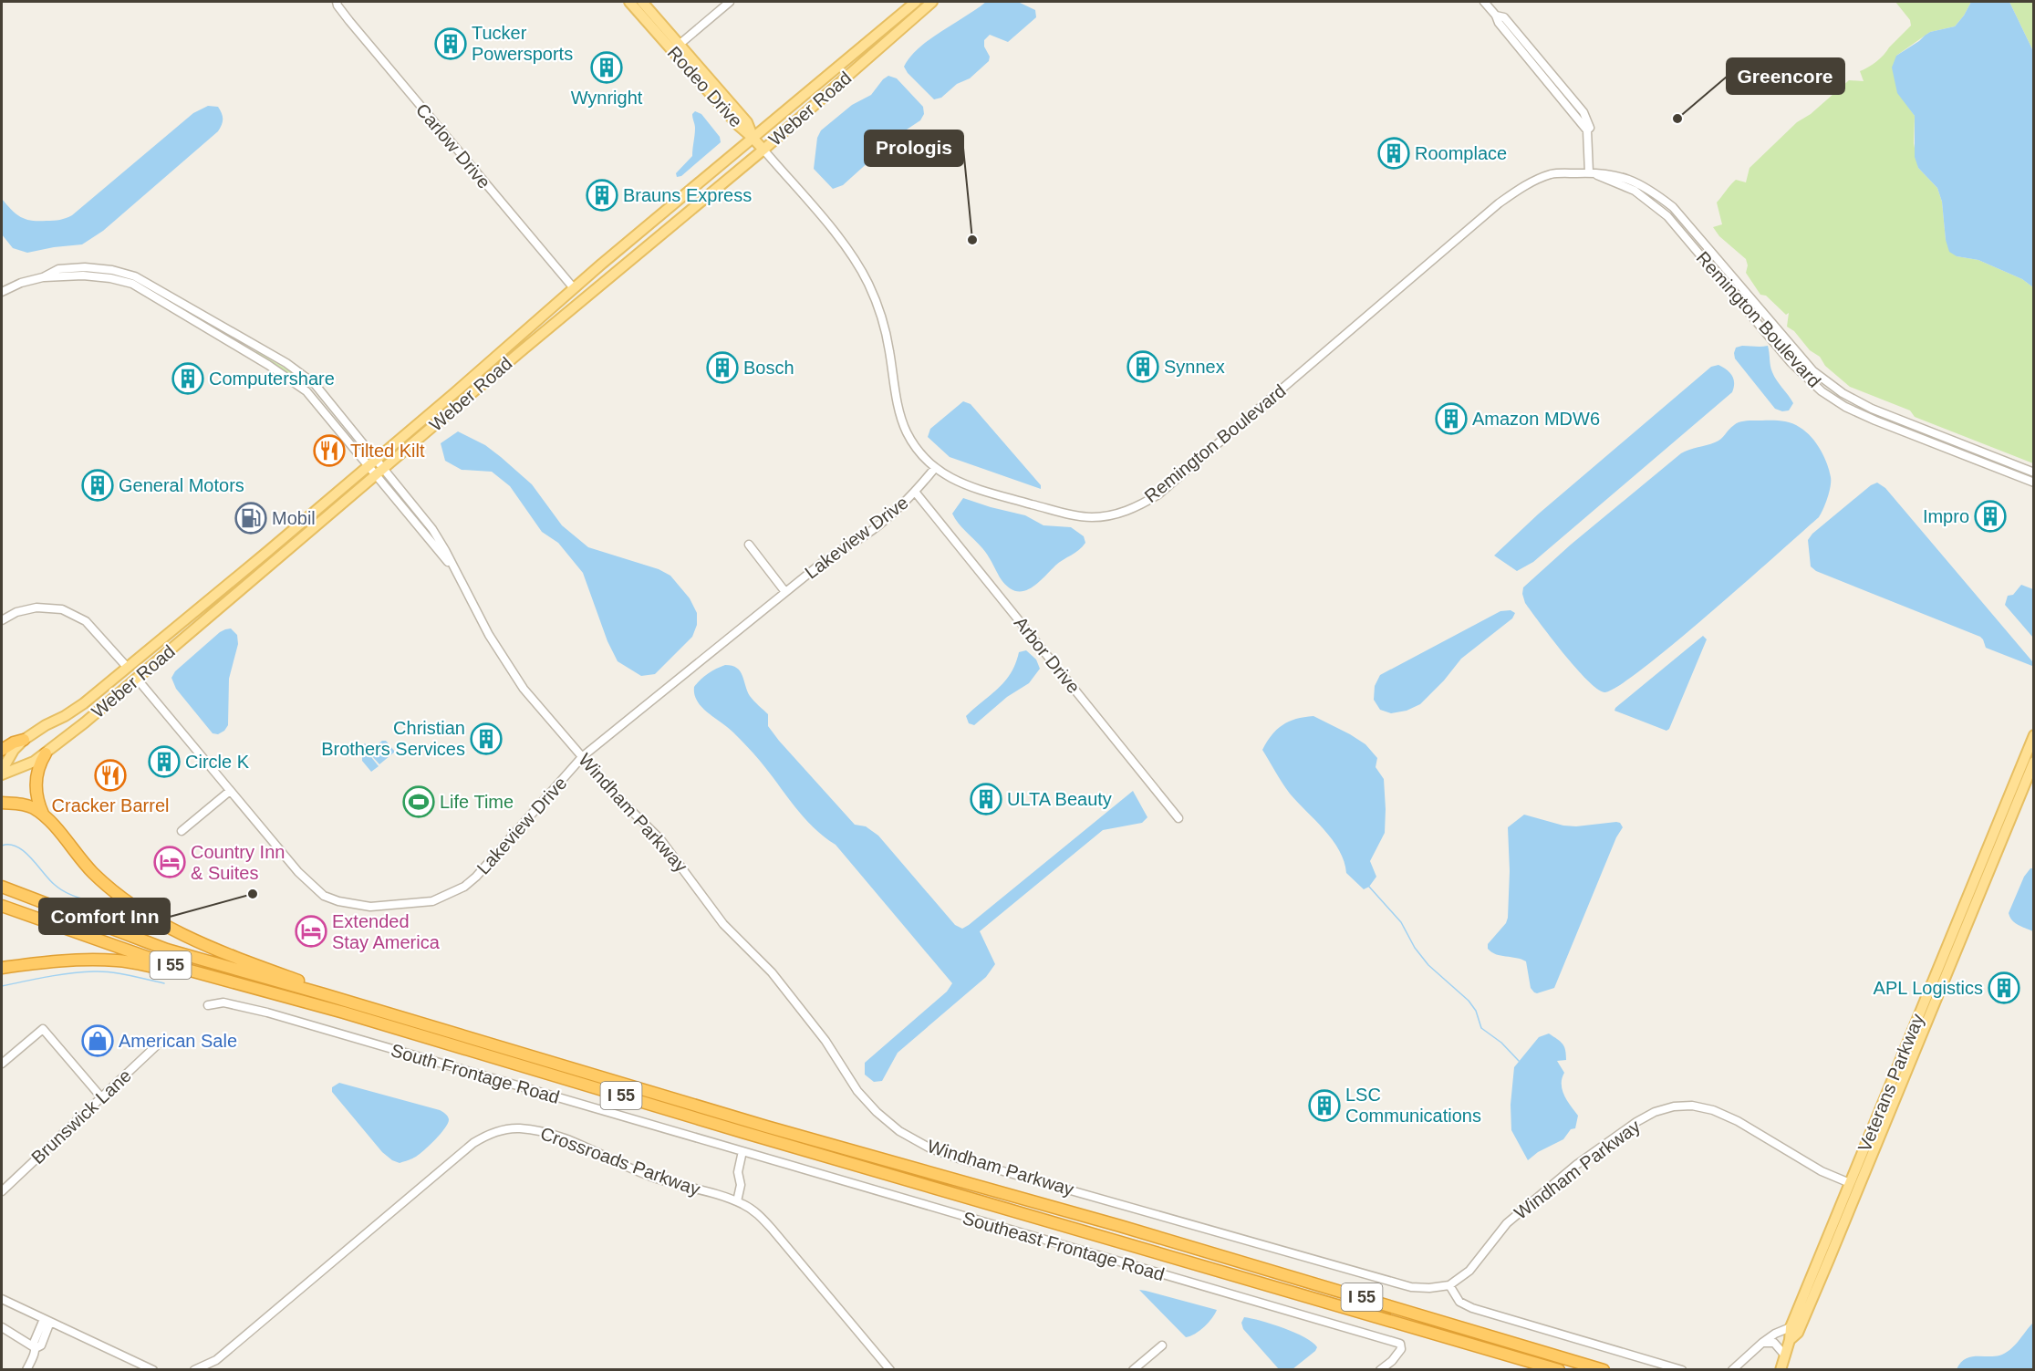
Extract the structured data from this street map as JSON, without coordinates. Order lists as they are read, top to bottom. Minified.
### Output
{"streets":{"highway":["I 55"],"main road":["Rodeo Drive","Weber Road","Remington Boulevard","Veterans Parkway"],"street":["Carlow Drive","Lakeview Drive","Arbor Drive","Windham Parkway","South Frontage Road","Brunswick Lane","Crossroads Parkway","Southeast Frontage Road"]},"crossings":[["Rodeo Drive","Weber Road"],["Rodeo Drive","Remington Boulevard"],["Weber Road","Carlow Drive"],["Weber Road","Remington Boulevard"],["Weber Road","Lakeview Drive"],["Weber Road","Windham Parkway"],["Remington Boulevard","Lakeview Drive"],["Lakeview Drive","Arbor Drive"],["Lakeview Drive","Windham Parkway"],["Windham Parkway","Veterans Parkway"],["South Frontage Road","Southeast Frontage Road"]],"places":{"building":["Tucker Powersports","Wynright","Roomplace","Brauns Express","Synnex","Bosch","Computershare","Amazon MDW6","General Motors","Impro","Christian Brothers Services","Circle K","ULTA Beauty","APL Logistics","LSC Communications"],"other":["Greencore","Prologis","Comfort Inn"],"restaurant":["Tilted Kilt","Cracker Barrel"],"fuel station":["Mobil"],"sports":["Life Time"],"hotel":["Country Inn & Suites","Extended Stay America"],"shop":["American Sale"]}}
